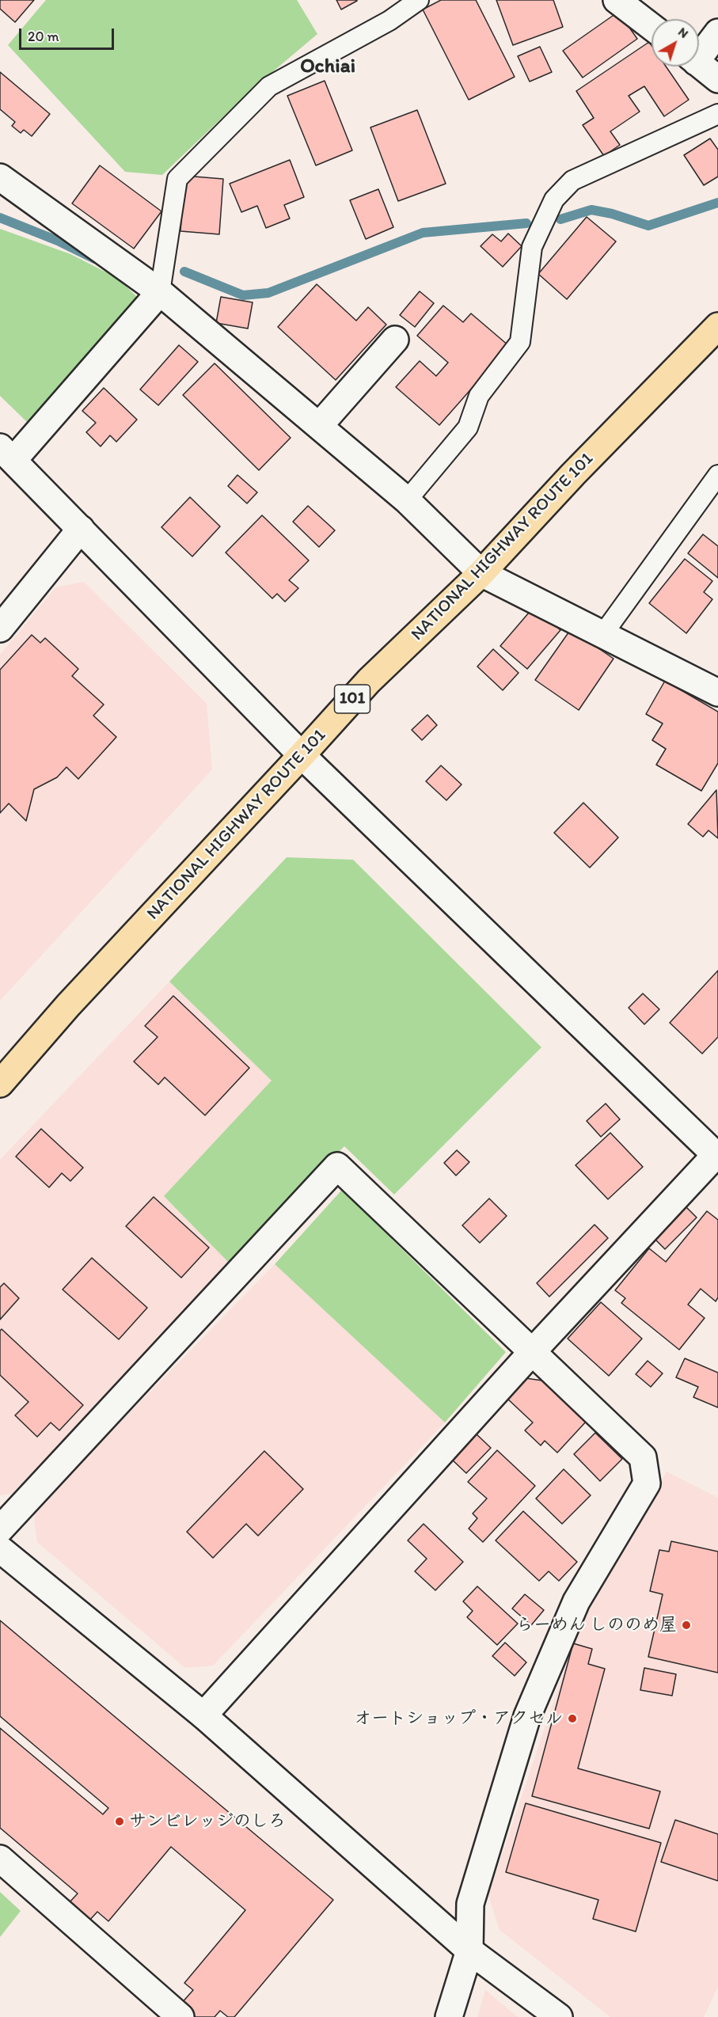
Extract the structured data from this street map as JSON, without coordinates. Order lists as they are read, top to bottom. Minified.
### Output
{"streets":{"highway":["NATIONAL HIGHWAY ROUTE 101","101"]},"districts":["Ochiai"],"places":["らーめん しののめ屋","オートショップ・アクセル","サンビレッジのしろ"],"scale_bar":"20 m","north":"top right"}
